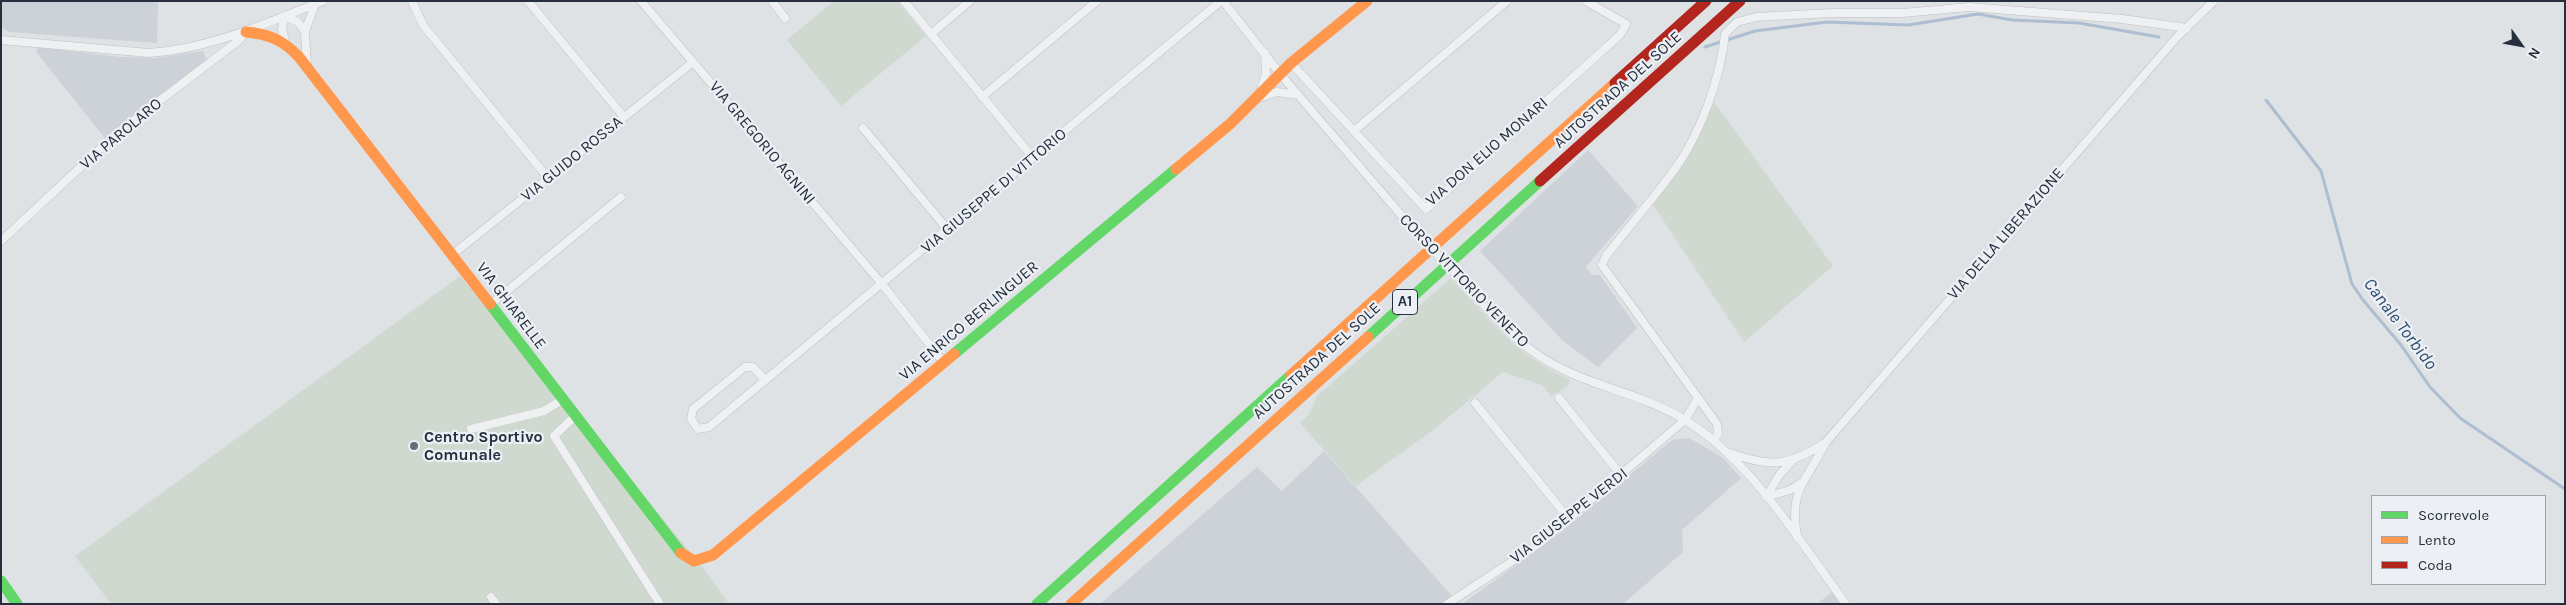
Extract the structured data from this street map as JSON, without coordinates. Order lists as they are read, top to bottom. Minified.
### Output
{"streets":{"main road":["AUTOSTRADA DEL SOLE","A1","VIA GHIARELLE","VIA ENRICO BERLINGUER"],"street":["VIA PAROLARO","VIA GREGORIO AGNINI","VIA DON ELIO MONARI","VIA GUIDO ROSSA","VIA GIUSEPPE DI VITTORIO","VIA DELLA LIBERAZIONE","CORSO VITTORIO VENETO","VIA GIUSEPPE VERDI"]},"crossings":[["VIA PAROLARO","VIA GHIARELLE"],["VIA GREGORIO AGNINI","VIA GUIDO ROSSA"],["VIA GREGORIO AGNINI","VIA GIUSEPPE DI VITTORIO"],["VIA GREGORIO AGNINI","VIA ENRICO BERLINGUER"],["VIA DON ELIO MONARI","VIA ENRICO BERLINGUER"],["VIA GUIDO ROSSA","VIA GHIARELLE"],["VIA GIUSEPPE DI VITTORIO","CORSO VITTORIO VENETO"],["VIA DELLA LIBERAZIONE","CORSO VITTORIO VENETO"],["CORSO VITTORIO VENETO","VIA ENRICO BERLINGUER"],["CORSO VITTORIO VENETO","VIA GIUSEPPE VERDI"],["VIA GHIARELLE","VIA ENRICO BERLINGUER"]],"water":["Canale Torbido"],"places":["Centro Sportivo Comunale"],"legend":["Scorrevole","Lento","Coda"],"north":"bottom right"}
